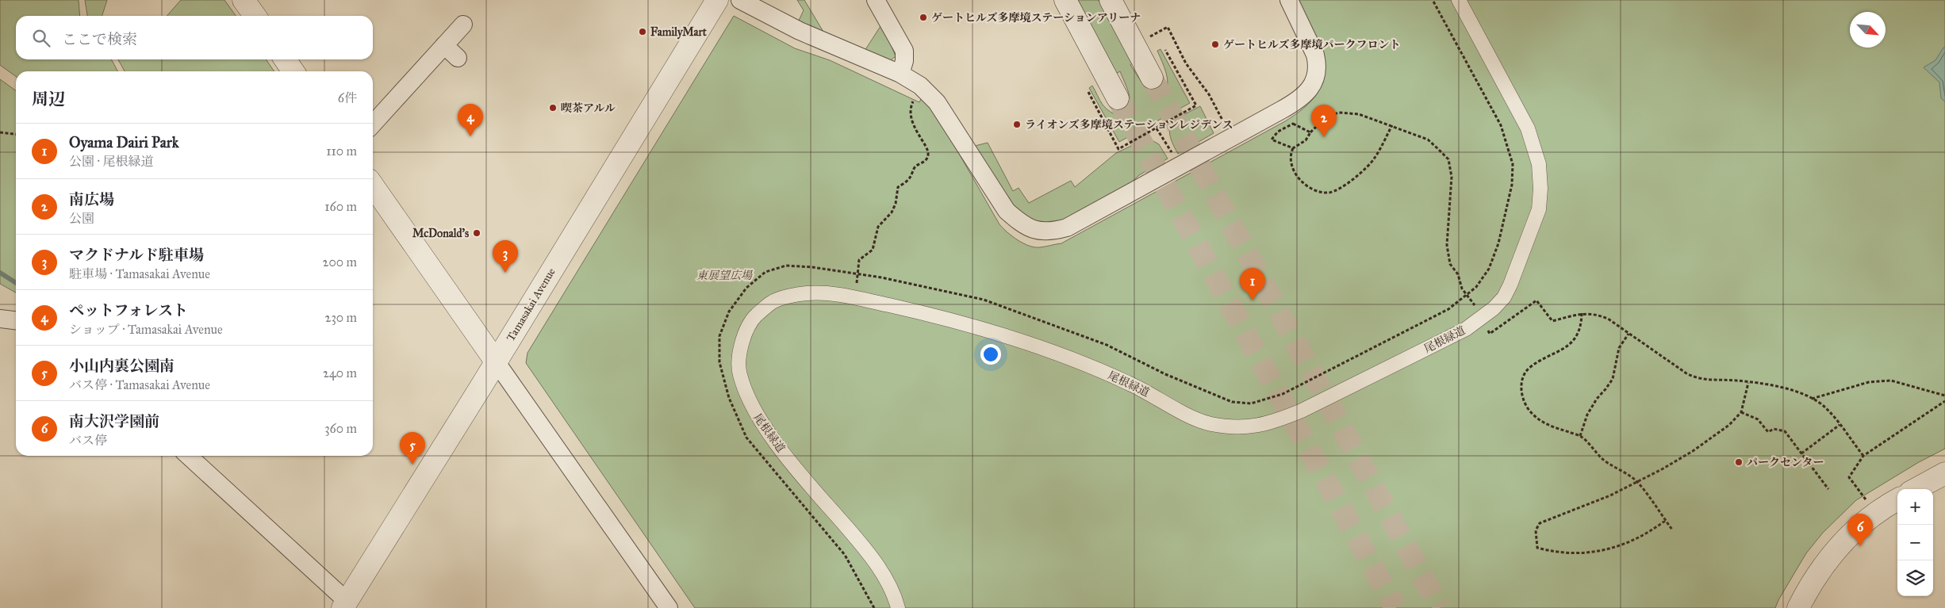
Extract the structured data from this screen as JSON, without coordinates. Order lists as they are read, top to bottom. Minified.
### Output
{"streets":{"street":["Tamasakai Avenue","尾根緑道"]},"parks":["東展望広場"],"places":["ゲートヒルズ多摩境ステーションアリーナ","FamilyMart","ゲートヒルズ多摩境パークフロント","喫茶アルル","ライオンズ多摩境ステーションレジデンス","McDonald's","パークセンター"],"north":"bottom right","page":{"search":"ここで検索","heading":["周辺","6件"],"pins":["4","2","3","1","5","6"],"list":[{"mark":"1","name":"Oyama Dairi Park","note":"公園 · 尾根緑道","value":"110 m"},{"mark":"2","name":"南広場","note":"公園","value":"160 m"},{"mark":"3","name":"マクドナルド駐車場","note":"駐車場 · Tamasakai Avenue","value":"200 m"},{"mark":"4","name":"ペットフォレスト","note":"ショップ · Tamasakai Avenue","value":"230 m"},{"mark":"5","name":"小山内裏公園南","note":"バス停 · Tamasakai Avenue","value":"240 m"},{"mark":"6","name":"南大沢学園前","note":"バス停","value":"360 m"}],"map_buttons":["+","−"]}}
